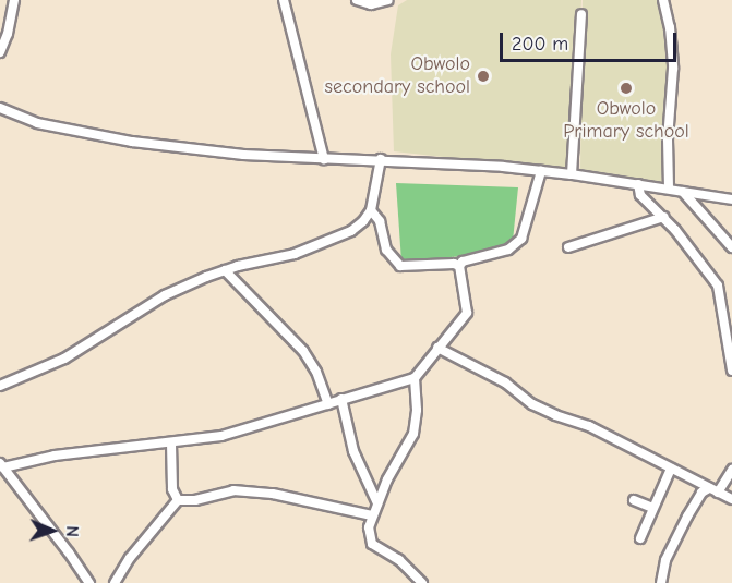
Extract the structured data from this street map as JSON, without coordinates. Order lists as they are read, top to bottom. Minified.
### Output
{"places":["Obwolo secondary school","Obwolo Primary school"],"scale_bar":"200 m","north":"right"}
